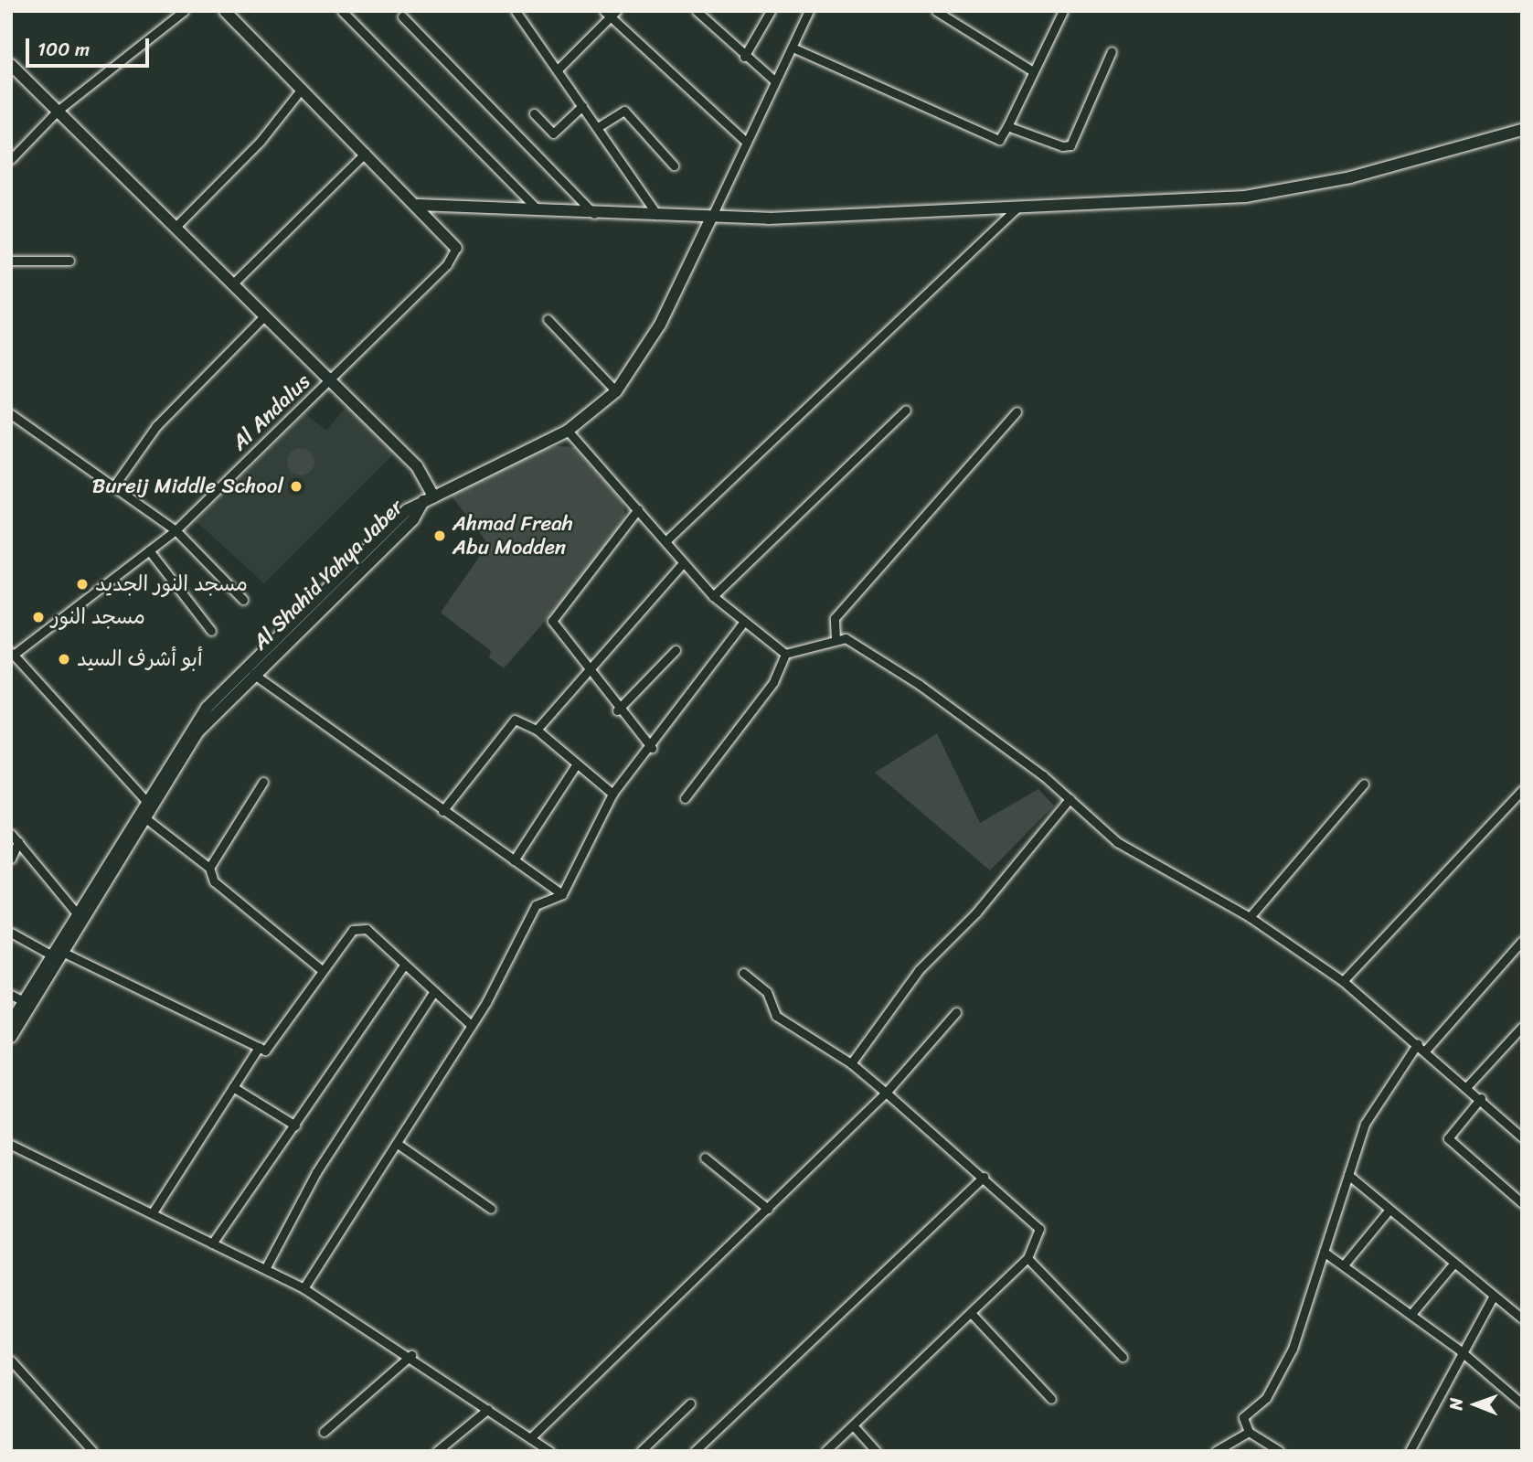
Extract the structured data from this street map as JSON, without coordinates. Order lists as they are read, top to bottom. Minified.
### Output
{"streets":{"street":["Al Andalus","Al Shahid Yahya Jaber"]},"places":["Bureij Middle School","Ahmad Freah Abu Modden","مسجد النور الجديد","مسجد النور","أبو أشرف السيد"],"scale_bar":"100 m","north":"left"}
